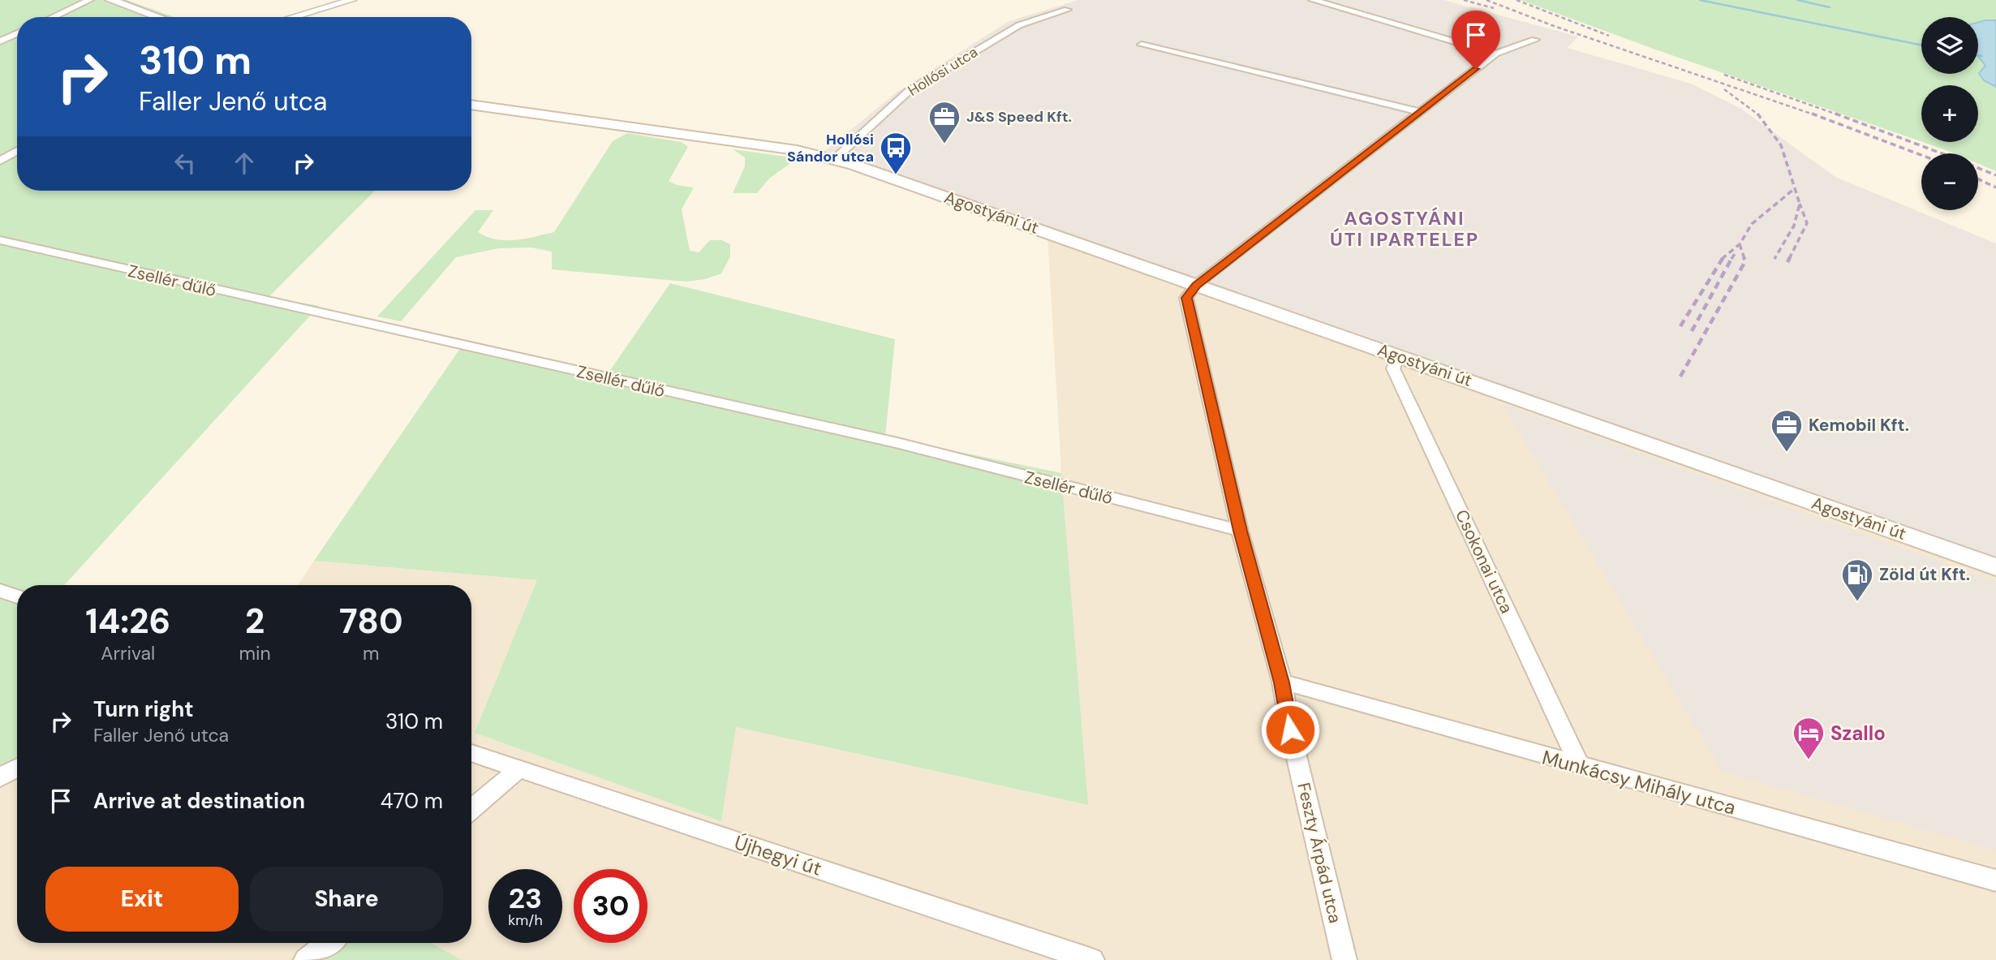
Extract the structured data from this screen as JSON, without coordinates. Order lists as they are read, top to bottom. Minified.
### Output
{"streets":{"main road":["Agostyáni út"],"street":["Hollósi utca","Zsellér dűlő","Csokonai utca","Munkácsy Mihály utca","Feszty Árpád utca","Újhegyi út"]},"crossings":[["Hollósi utca","Agostyáni út"],["Agostyáni út","Csokonai utca"],["Agostyáni út","Feszty Árpád utca"],["Zsellér dűlő","Feszty Árpád utca"],["Csokonai utca","Munkácsy Mihály utca"],["Munkácsy Mihály utca","Feszty Árpád utca"]],"districts":["AGOSTYÁNI ÚTI IPARTELEP"],"places":{"office":["J&S Speed Kft.","Kemobil Kft."],"bus stop":["Hollósi Sándor utca"],"fuel station":["Zöld út Kft."],"hotel":["Szallo"]},"page":{"map_buttons":["+","−"],"turn":["310 m","Faller Jenő utca"],"eta":["14:26","Arrival","2","min","780","m"],"list":[{"name":"Turn right","note":"Faller Jenő utca","value":"310 m"},{"name":"Arrive at destination","value":"470 m"}],"buttons":["Exit","Share"],"speed":"23 km/h","limit":"30"}}
